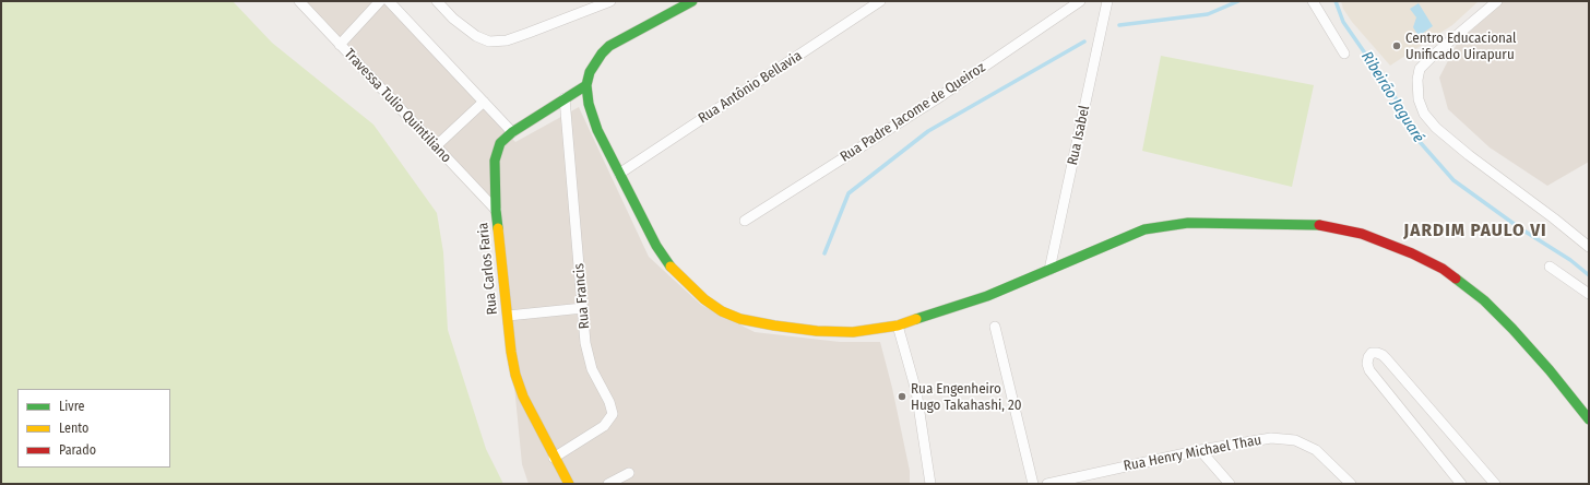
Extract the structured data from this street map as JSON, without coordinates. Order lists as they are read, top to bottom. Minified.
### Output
{"streets":{"main road":["Rua Carlos Faria"],"street":["Rua Antônio Bellavia","Travessa Tulio Quintiliano","Rua Padre Jacome de Queiroz","Rua Isabel","Rua Francis","Rua Henry Michael Thau"]},"crossings":[["Travessa Tulio Quintiliano","Rua Carlos Faria"],["Rua Carlos Faria","Rua Francis"]],"districts":["JARDIM PAULO VI"],"water":["Ribeirão Jaguaré"],"places":["Centro Educacional Unificado Uirapuru","Rua Engenheiro Hugo Takahashi, 20"],"legend":["Livre","Lento","Parado"]}
